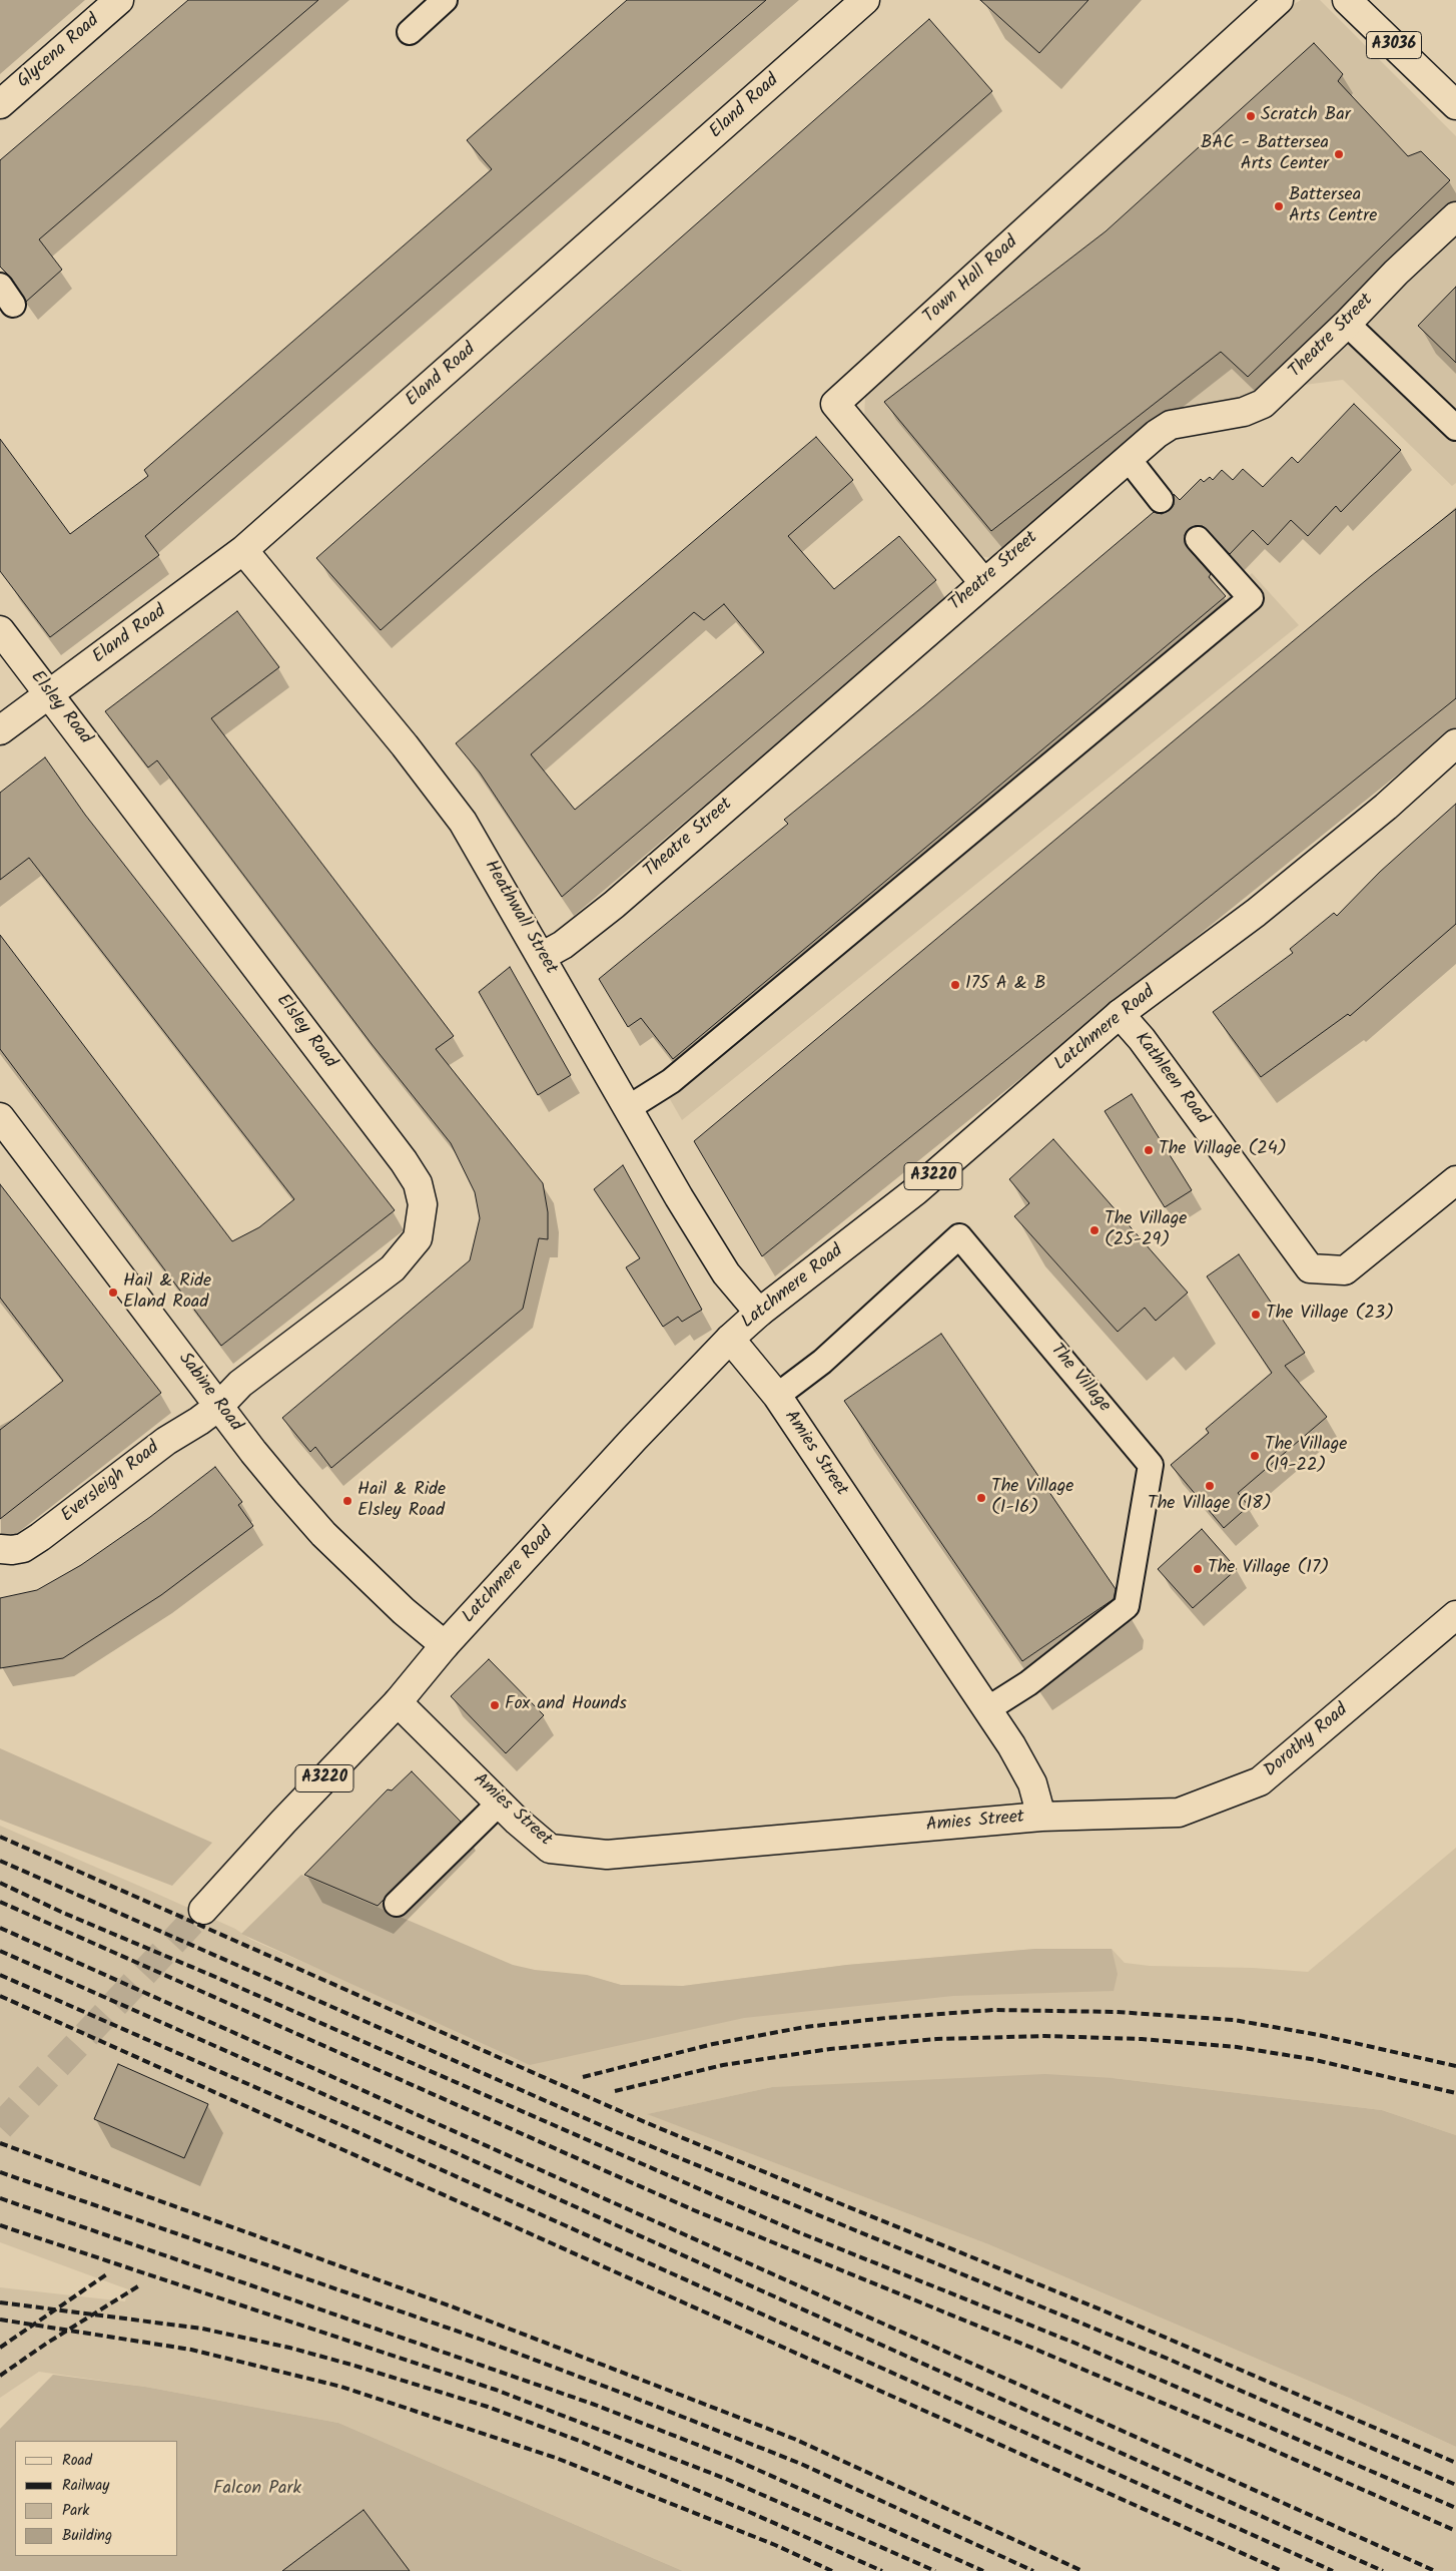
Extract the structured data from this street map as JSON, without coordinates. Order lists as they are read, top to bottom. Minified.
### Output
{"streets":{"main road":["A3036","Glycena Road","Eland Road","Town Hall Road","Theatre Street","Elsley Road","Heathwall Street","Latchmere Road","Kathleen Road","A3220","Sabine Road","Amies Street","Eversleigh Road","Dorothy Road"],"lane":["The Village"]},"crossings":[["Eland Road","Elsley Road"],["Eland Road","Heathwall Street"],["Town Hall Road","Theatre Street"],["Theatre Street","Heathwall Street"],["Elsley Road","Sabine Road"],["Elsley Road","Eversleigh Road"],["Heathwall Street","Latchmere Road"],["Latchmere Road","Kathleen Road"],["Latchmere Road","Sabine Road"],["Latchmere Road","Amies Street"],["The Village","Amies Street"],["Sabine Road","Eversleigh Road"],["Amies Street","Dorothy Road"]],"parks":["Falcon Park"],"places":["Scratch Bar","BAC - Battersea Arts Center","Battersea Arts Centre","175 A & B","The Village (24)","The Village (25-29)","Hail & Ride Eland Road","The Village (23)","The Village (19-22)","The Village (18)","The Village (1-16)","Hail & Ride Elsley Road","The Village (17)","Fox and Hounds"],"legend":["Road","Railway","Park","Building"]}
